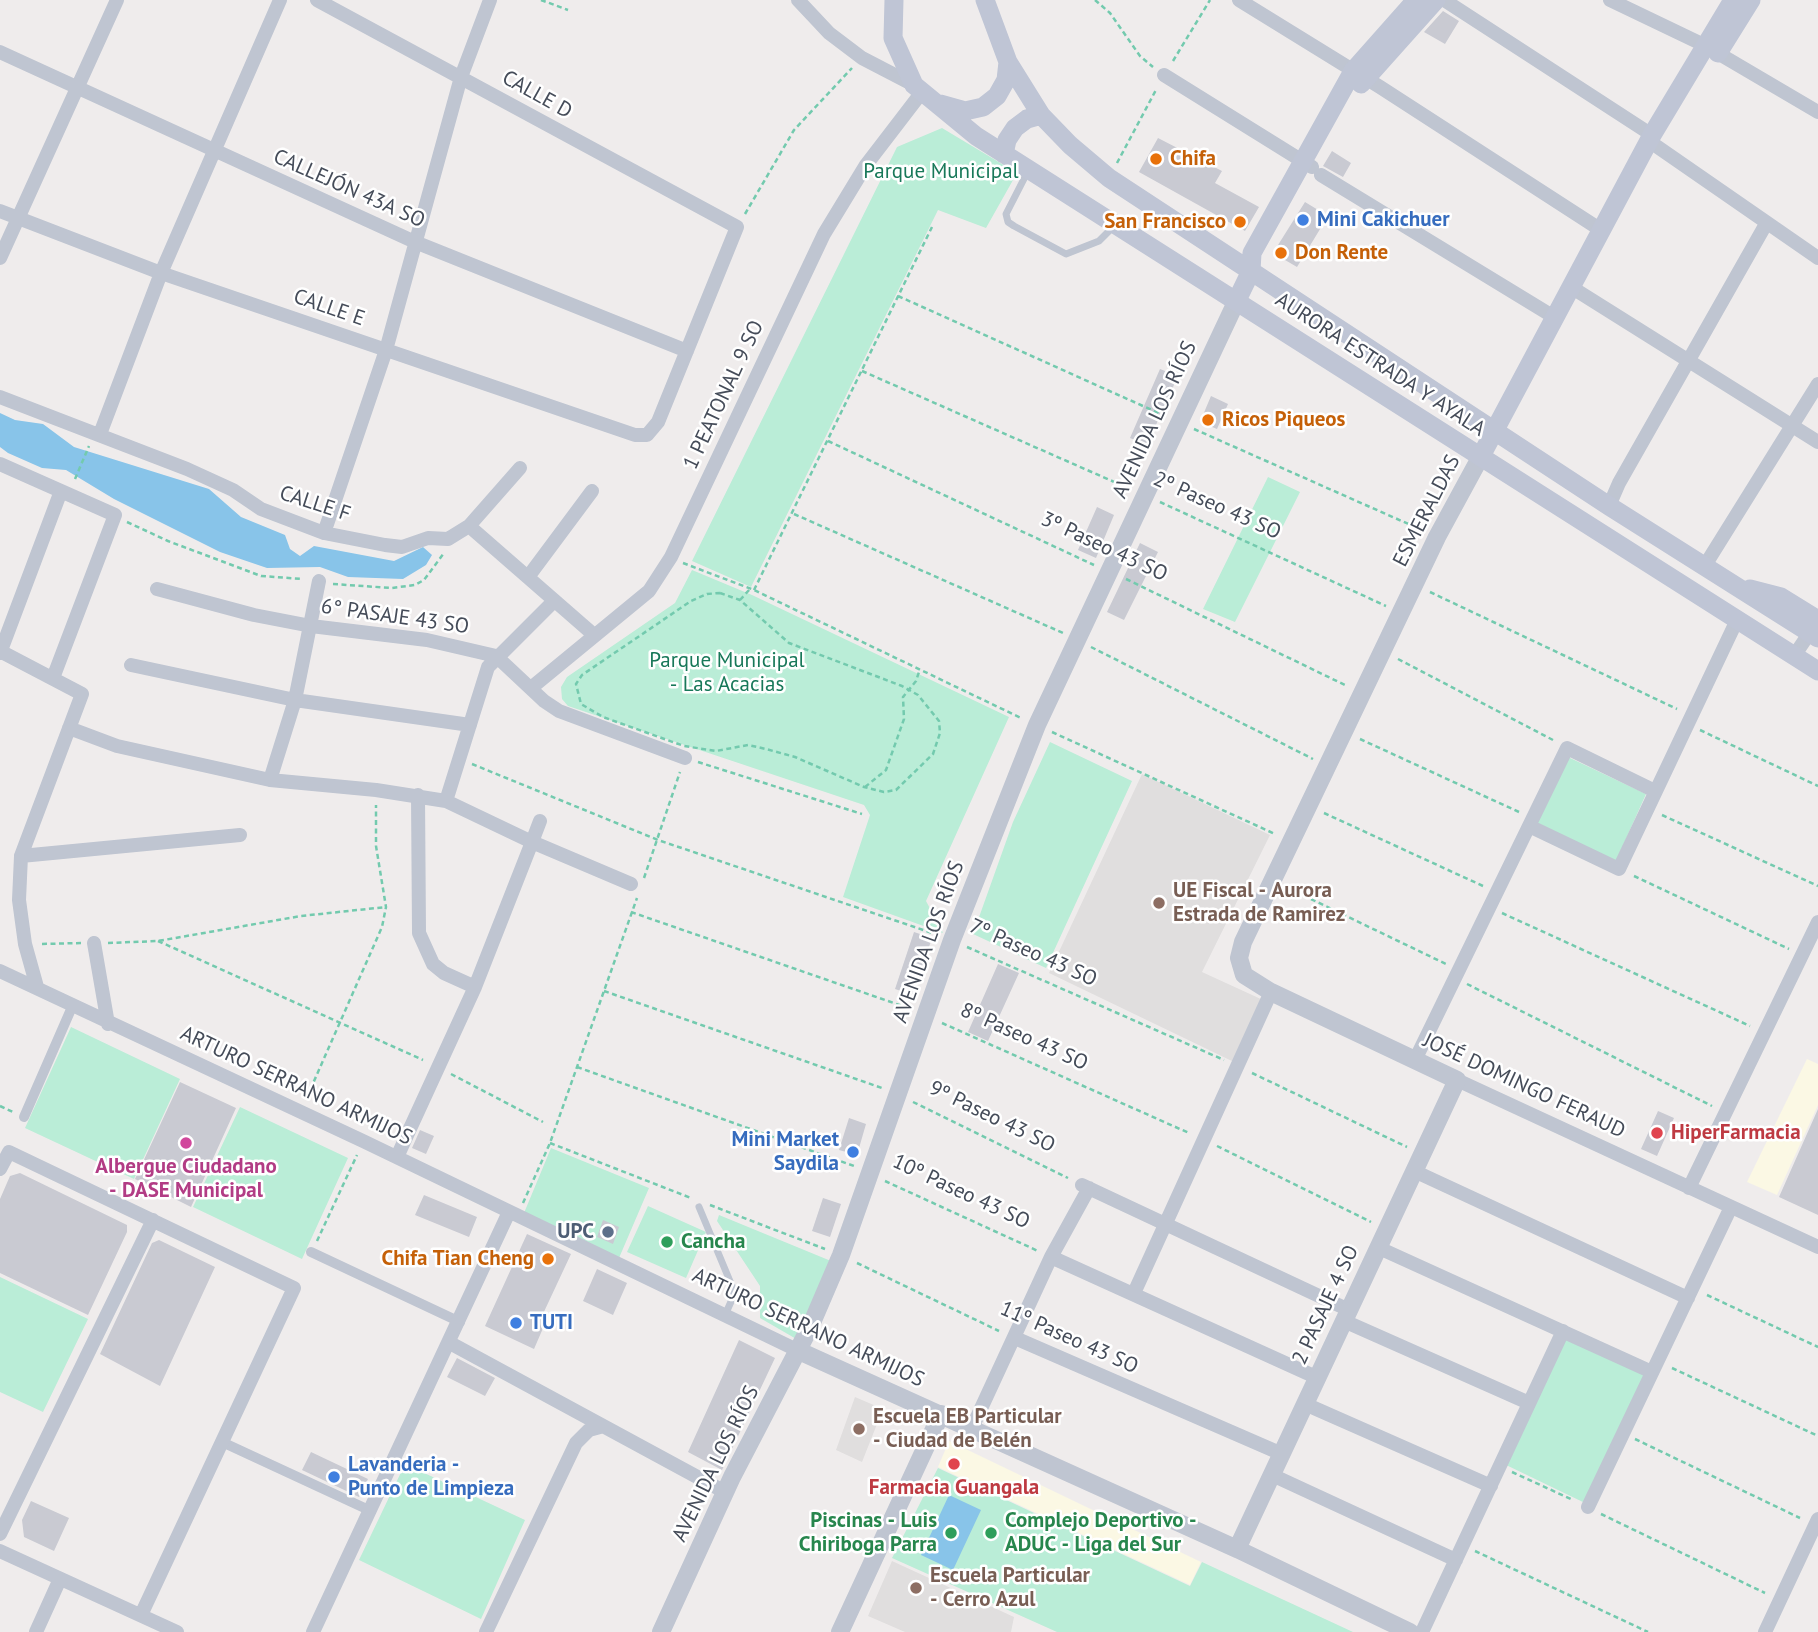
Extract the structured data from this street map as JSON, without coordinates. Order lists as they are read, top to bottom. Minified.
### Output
{"streets":{"main road":["AURORA ESTRADA Y AYALA","AVENIDA LOS RÍOS","ESMERALDAS"],"street":["CALLE D","CALLEJÓN 43A SO","CALLE E","1 PEATONAL 9 SO","CALLE F","6° PASAJE 43 SO","ARTURO SERRANO ARMIJOS","JOSÉ DOMINGO FERAUD","2 PASAJE 4 SO","11º Paseo 43 SO"],"path":["2º Paseo 43 SO","3º Paseo 43 SO","7º Paseo 43 SO","8º Paseo 43 SO","9º Paseo 43 SO","10º Paseo 43 SO"]},"crossings":[["CALLEJÓN 43A SO","CALLE E"],["AURORA ESTRADA Y AYALA","1 PEATONAL 9 SO"],["AURORA ESTRADA Y AYALA","AVENIDA LOS RÍOS"],["AURORA ESTRADA Y AYALA","ESMERALDAS"],["1 PEATONAL 9 SO","6° PASAJE 43 SO"],["AVENIDA LOS RÍOS","2º Paseo 43 SO"],["AVENIDA LOS RÍOS","3º Paseo 43 SO"],["AVENIDA LOS RÍOS","7º Paseo 43 SO"],["AVENIDA LOS RÍOS","8º Paseo 43 SO"],["AVENIDA LOS RÍOS","ARTURO SERRANO ARMIJOS"],["AVENIDA LOS RÍOS","9º Paseo 43 SO"],["AVENIDA LOS RÍOS","10º Paseo 43 SO"],["AVENIDA LOS RÍOS","11º Paseo 43 SO"],["2º Paseo 43 SO","ESMERALDAS"],["ESMERALDAS","3º Paseo 43 SO"],["ESMERALDAS","JOSÉ DOMINGO FERAUD"],["7º Paseo 43 SO","2 PASAJE 4 SO"],["8º Paseo 43 SO","2 PASAJE 4 SO"],["ARTURO SERRANO ARMIJOS","2 PASAJE 4 SO"],["JOSÉ DOMINGO FERAUD","2 PASAJE 4 SO"],["2 PASAJE 4 SO","11º Paseo 43 SO"]],"parks":["Parque Municipal","Parque Municipal - Las Acacias"],"places":["Chifa","Mini Cakichuer","San Francisco","Don Rente","Ricos Piqueos","UE Fiscal - Aurora Estrada de Ramirez","HiperFarmacia","Albergue Ciudadano - DASE Municipal","Mini Market Saydila","UPC","Cancha","Chifa Tian Cheng","TUTI","Escuela EB Particular - Ciudad de Belén","Farmacia Guangala","Lavanderia - Punto de Limpieza","Piscinas - Luis Chiriboga Parra","Complejo Deportivo - ADUC - Liga del Sur","Escuela Particular - Cerro Azul"]}
